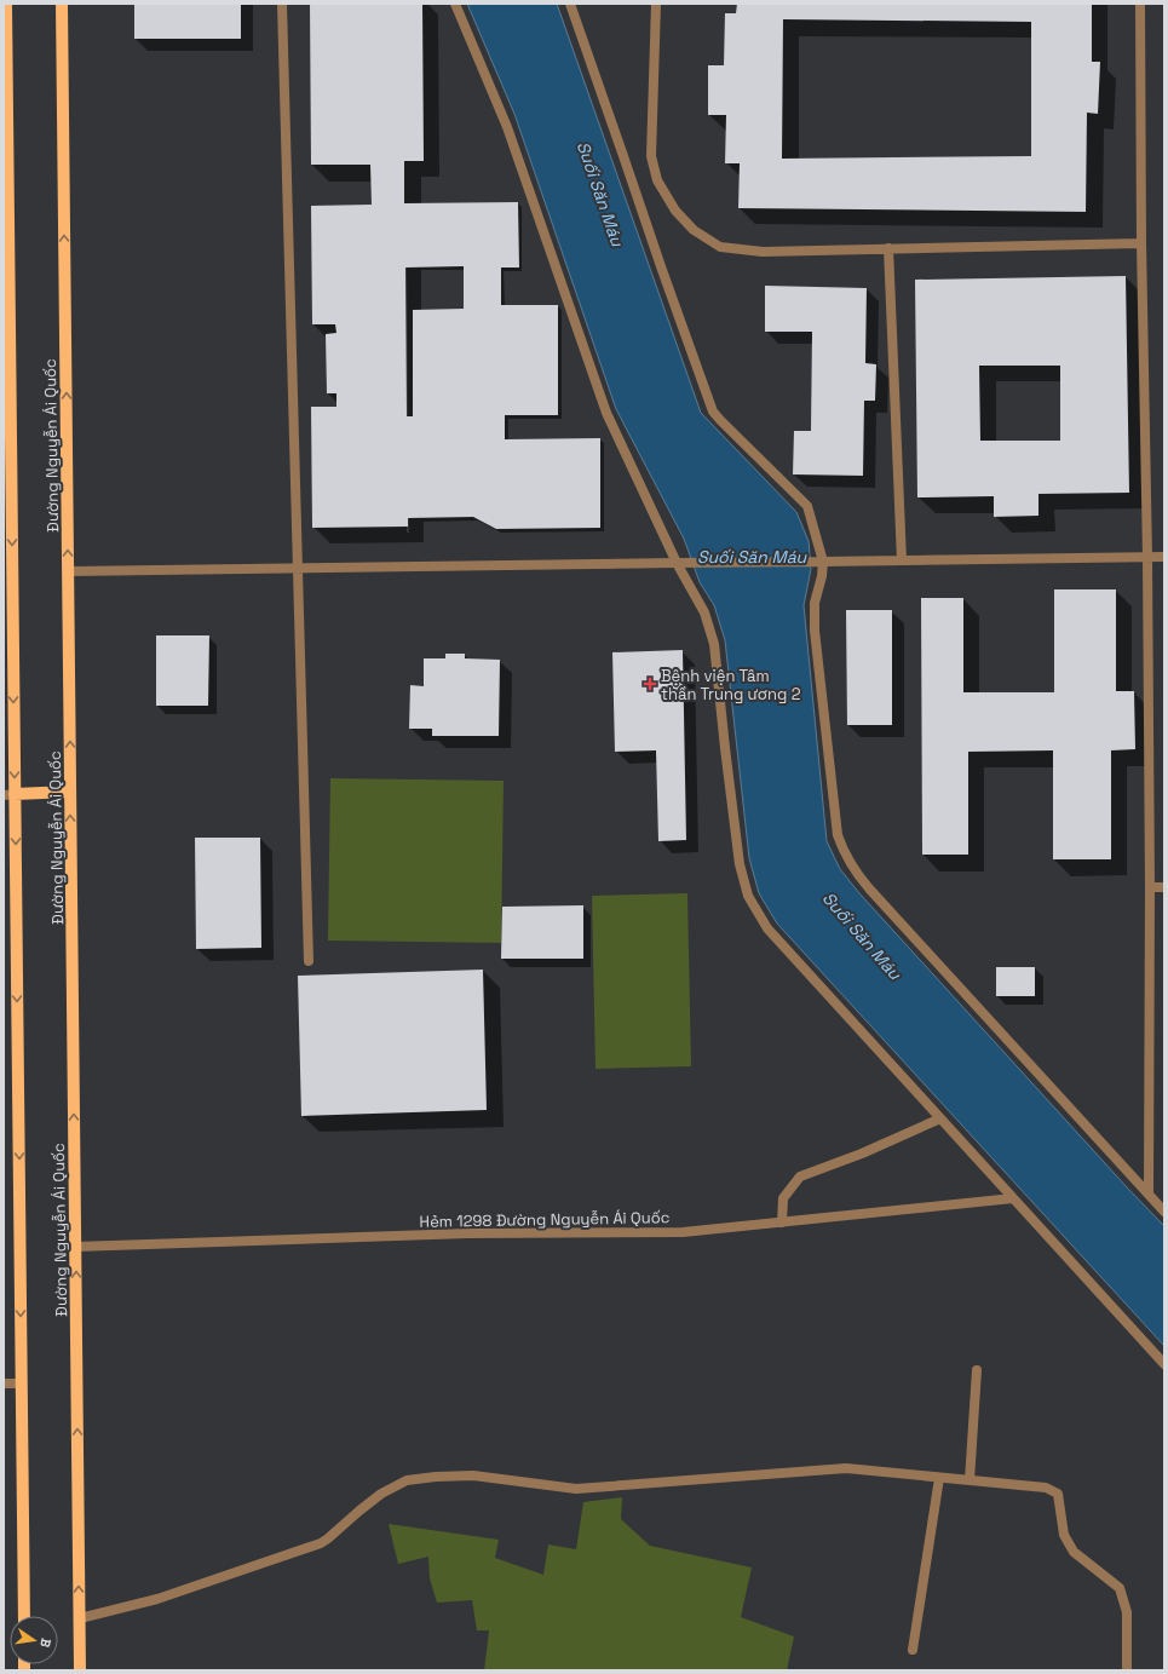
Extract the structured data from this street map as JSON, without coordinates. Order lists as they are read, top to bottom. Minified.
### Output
{"streets":{"main road":["Đường Nguyễn Ái Quốc"],"street":["Hẻm 1298 Đường Nguyễn Ái Quốc"]},"crossings":[["Đường Nguyễn Ái Quốc","Hẻm 1298 Đường Nguyễn Ái Quốc"]],"water":["Suối Săn Máu"],"places":{"health":["Bệnh viện Tâm thần Trung ương 2"]},"north":"right"}
